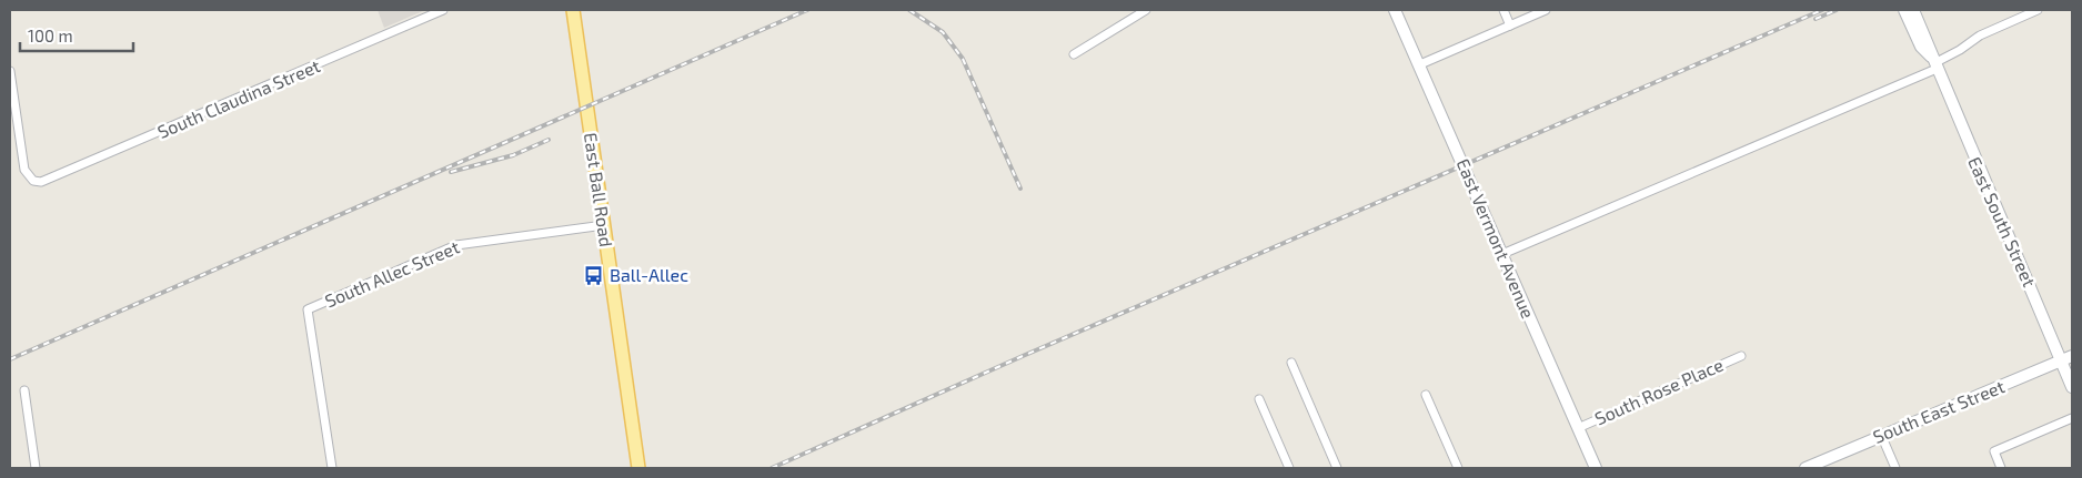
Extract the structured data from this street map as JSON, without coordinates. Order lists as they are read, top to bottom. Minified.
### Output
{"streets":{"main road":["East Ball Road"],"street":["South Claudina Street","East South Street","East Vermont Avenue","South Allec Street","South Rose Place","South East Street"]},"crossings":[["East Ball Road","South Allec Street"],["East South Street","South East Street"],["East Vermont Avenue","South Rose Place"]],"places":{"bus stop":["Ball-Allec"]},"scale_bar":"100 m"}
